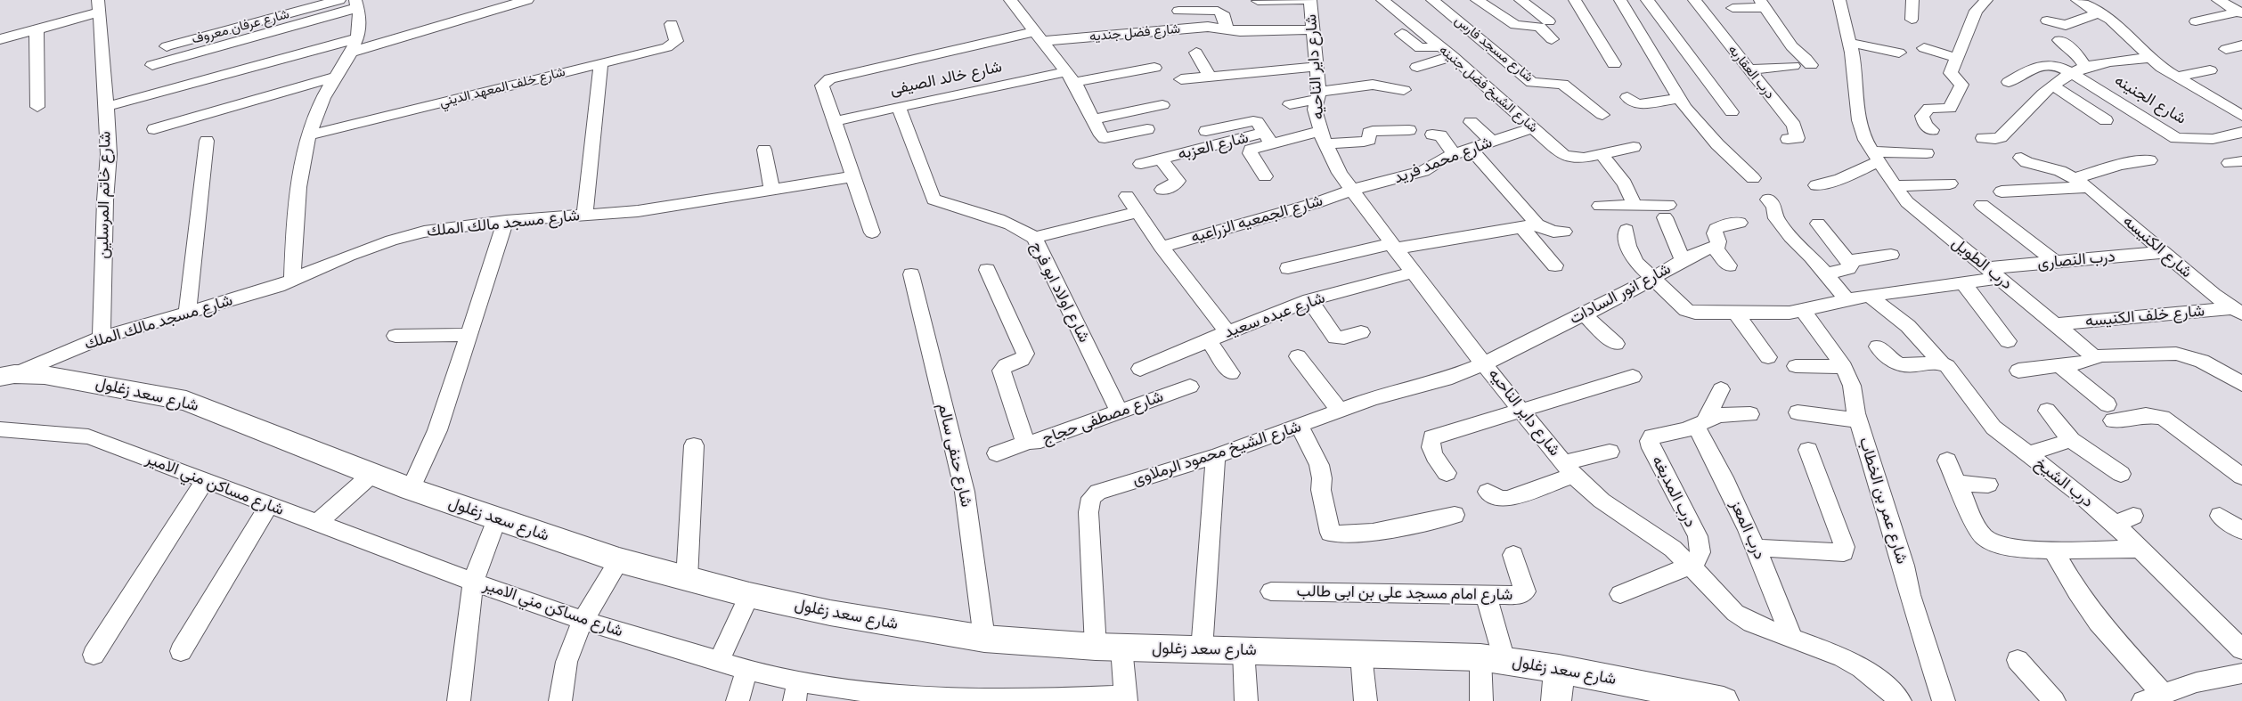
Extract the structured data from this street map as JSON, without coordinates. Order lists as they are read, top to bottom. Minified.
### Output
{"streets":{"street":["شارع عرفان معروف","شارع فضل جنديه","شارع مسجد فارس","شارع داير الناحيه","درب العقاربه","شارع خالد الصيفى","شارع خلف المعهد الديني","شارع الشيخ فضل جنينه","شارع الجنينه","شارع العزبه","شارع محمد فريد","شارع خاتم المرسلين","شارع الجمعيه الزراعيه","شارع مسجد مالك الملك","شارع الكنيسه","درب النصارى","درب الطويل","شارع اولاد ابو فرج","شارع انور السادات","شارع عبده سعيد","شارع خلف الكنيسه","شارع سعد زغلول","شارع مصطفى حجاج","شارع الشيخ محمود الرملاوى","شارع حنفى سالم","درب الشيخ","شارع مساكن مني الامير","درب المدبغه","شارع عمر بن الخطاب","درب المعز","شارع امام مسجد على بن ابى طالب"]},"crossings":[["شارع فضل جنديه","شارع داير الناحيه"],["شارع فضل جنديه","شارع خالد الصيفى"],["شارع داير الناحيه","شارع محمد فريد"],["شارع داير الناحيه","شارع الجمعيه الزراعيه"],["شارع داير الناحيه","شارع انور السادات"],["شارع داير الناحيه","شارع عبده سعيد"],["شارع داير الناحيه","شارع الشيخ محمود الرملاوى"],["شارع داير الناحيه","درب المدبغه"],["شارع داير الناحيه","درب المعز"],["شارع خالد الصيفى","شارع اولاد ابو فرج"],["شارع الشيخ فضل جنينه","شارع محمد فريد"],["شارع محمد فريد","شارع الجمعيه الزراعيه"],["شارع خاتم المرسلين","شارع مسجد مالك الملك"],["شارع مسجد مالك الملك","شارع سعد زغلول"],["شارع الكنيسه","درب النصارى"],["شارع الكنيسه","شارع خلف الكنيسه"],["درب النصارى","درب الطويل"],["درب النصارى","شارع انور السادات"],["درب النصارى","درب الشيخ"],["درب النصارى","شارع عمر بن الخطاب"],["درب الطويل","شارع خلف الكنيسه"],["شارع اولاد ابو فرج","شارع مصطفى حجاج"],["شارع انور السادات","شارع الشيخ محمود الرملاوى"],["شارع سعد زغلول","شارع الشيخ محمود الرملاوى"],["شارع سعد زغلول","شارع حنفى سالم"],["درب المدبغه","درب المعز"]]}
